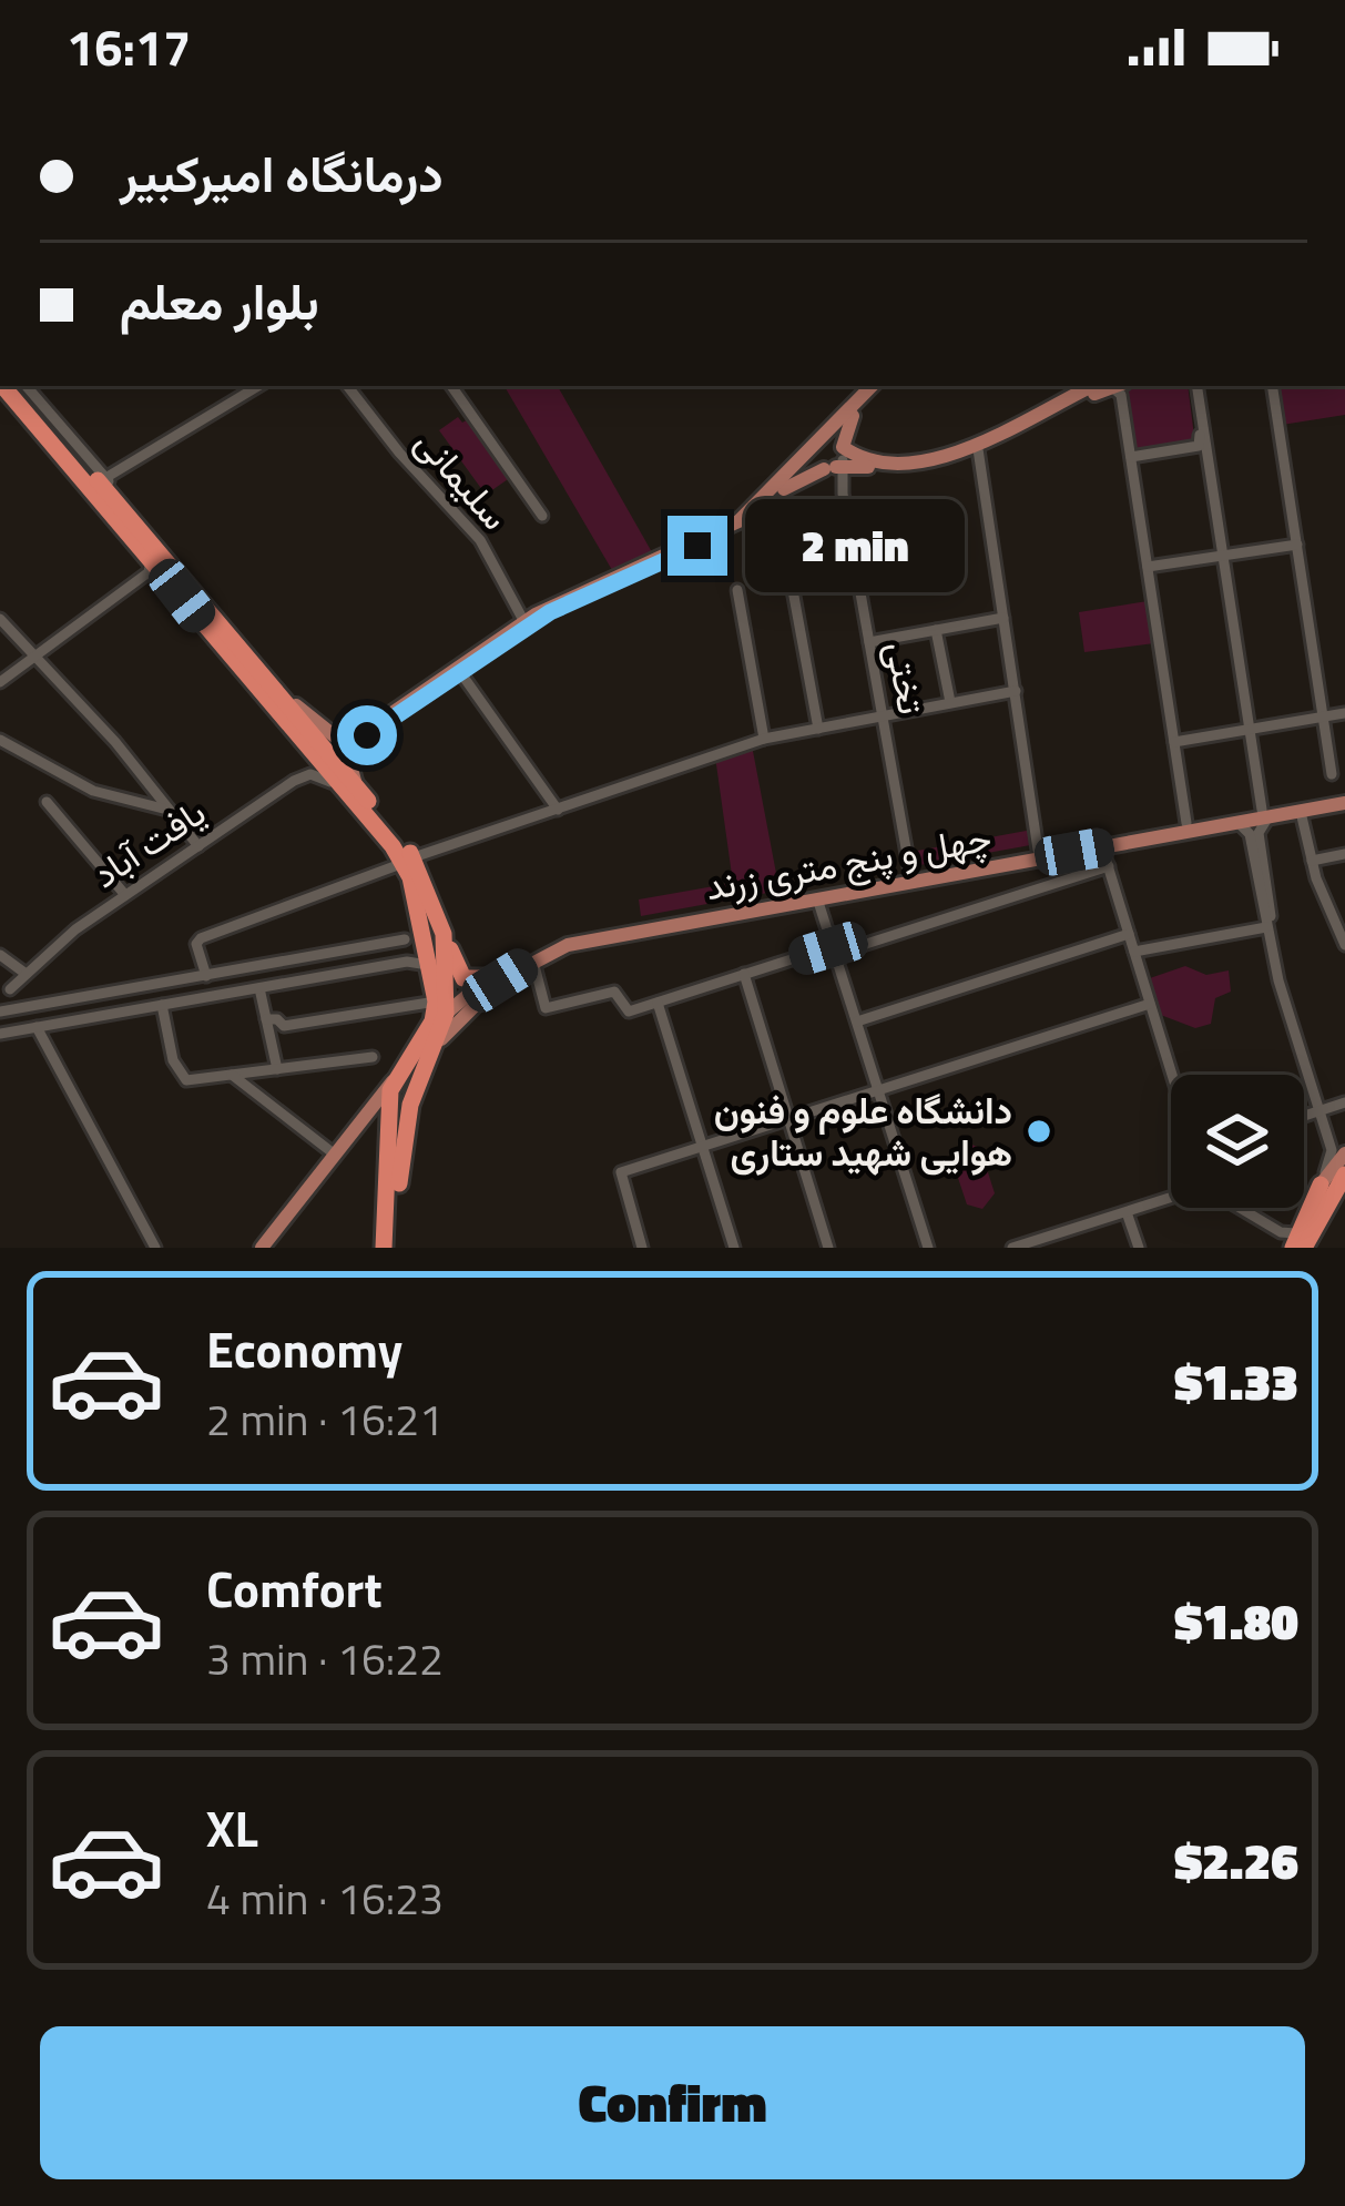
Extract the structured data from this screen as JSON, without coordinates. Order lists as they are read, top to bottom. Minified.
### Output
{"streets":{"main road":["چهل و پنج متری زرند"],"street":["سلیمانی","تختی","یافت آباد"]},"crossings":[["تختی","چهل و پنج متری زرند"]],"places":["دانشگاه علوم و فنون هوایی شهید ستاری"],"page":{"status":"16:17","banner":["درمانگاه امیرکبیر","بلوار معلم"],"bubble":"2 min","list":[{"name":"Economy","note":"2 min · 16:21","value":"$1.33"},{"name":"Comfort","note":"3 min · 16:22","value":"$1.80"},{"name":"XL","note":"4 min · 16:23","value":"$2.26"}],"buttons":"Confirm"}}
